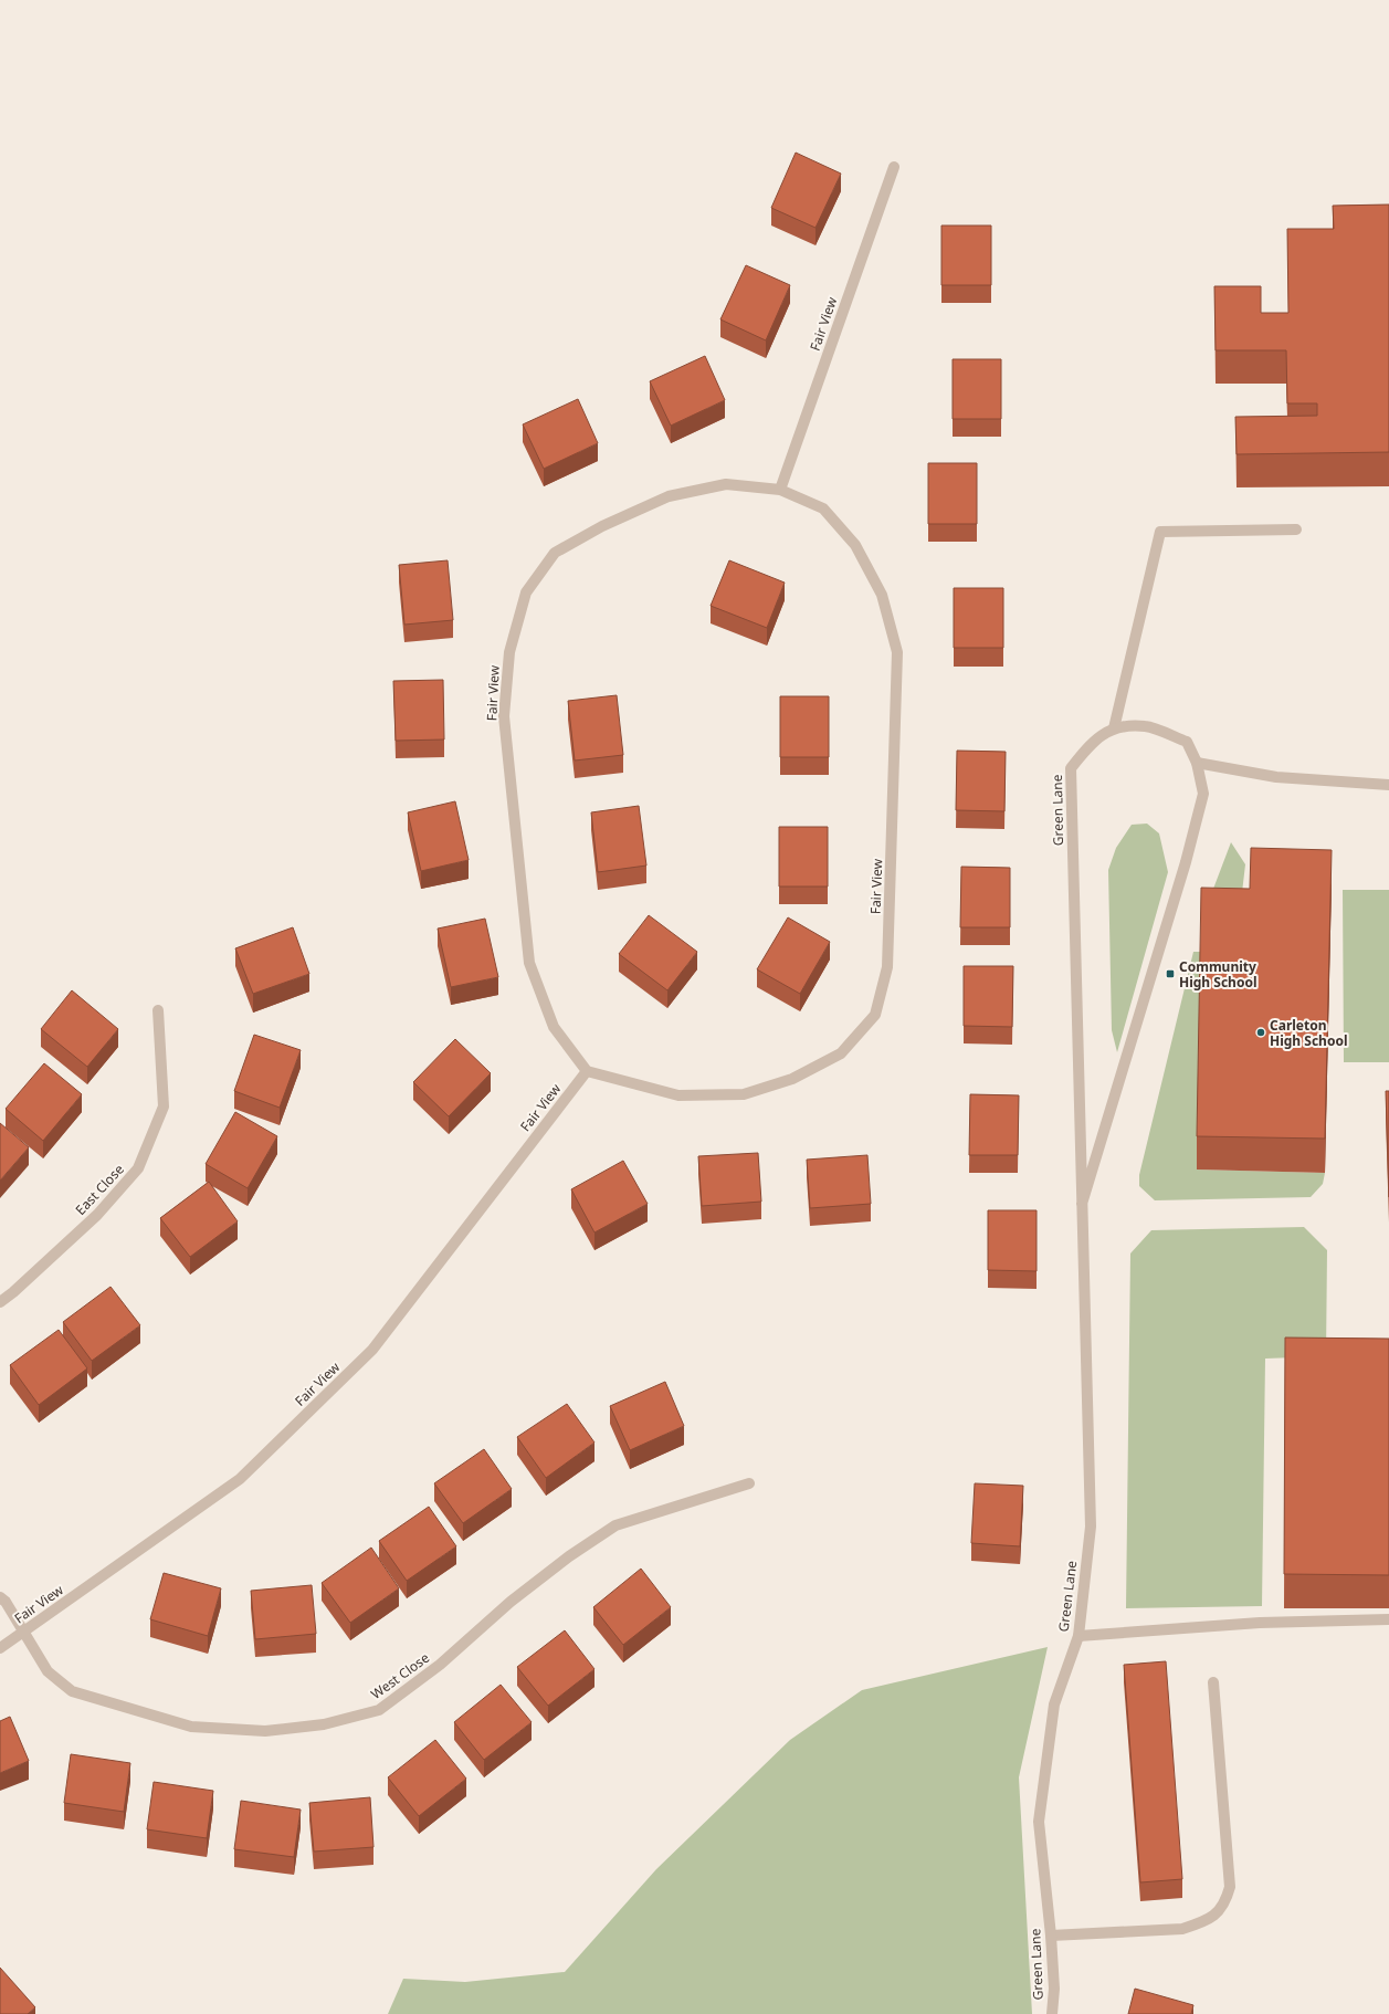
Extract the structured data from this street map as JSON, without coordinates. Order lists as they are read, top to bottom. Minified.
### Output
{"streets":{"street":["Fair View","Green Lane","East Close","West Close"]},"crossings":[["Fair View","West Close"]],"places":{"transit":["Community High School"],"other":["Carleton High School"]}}
